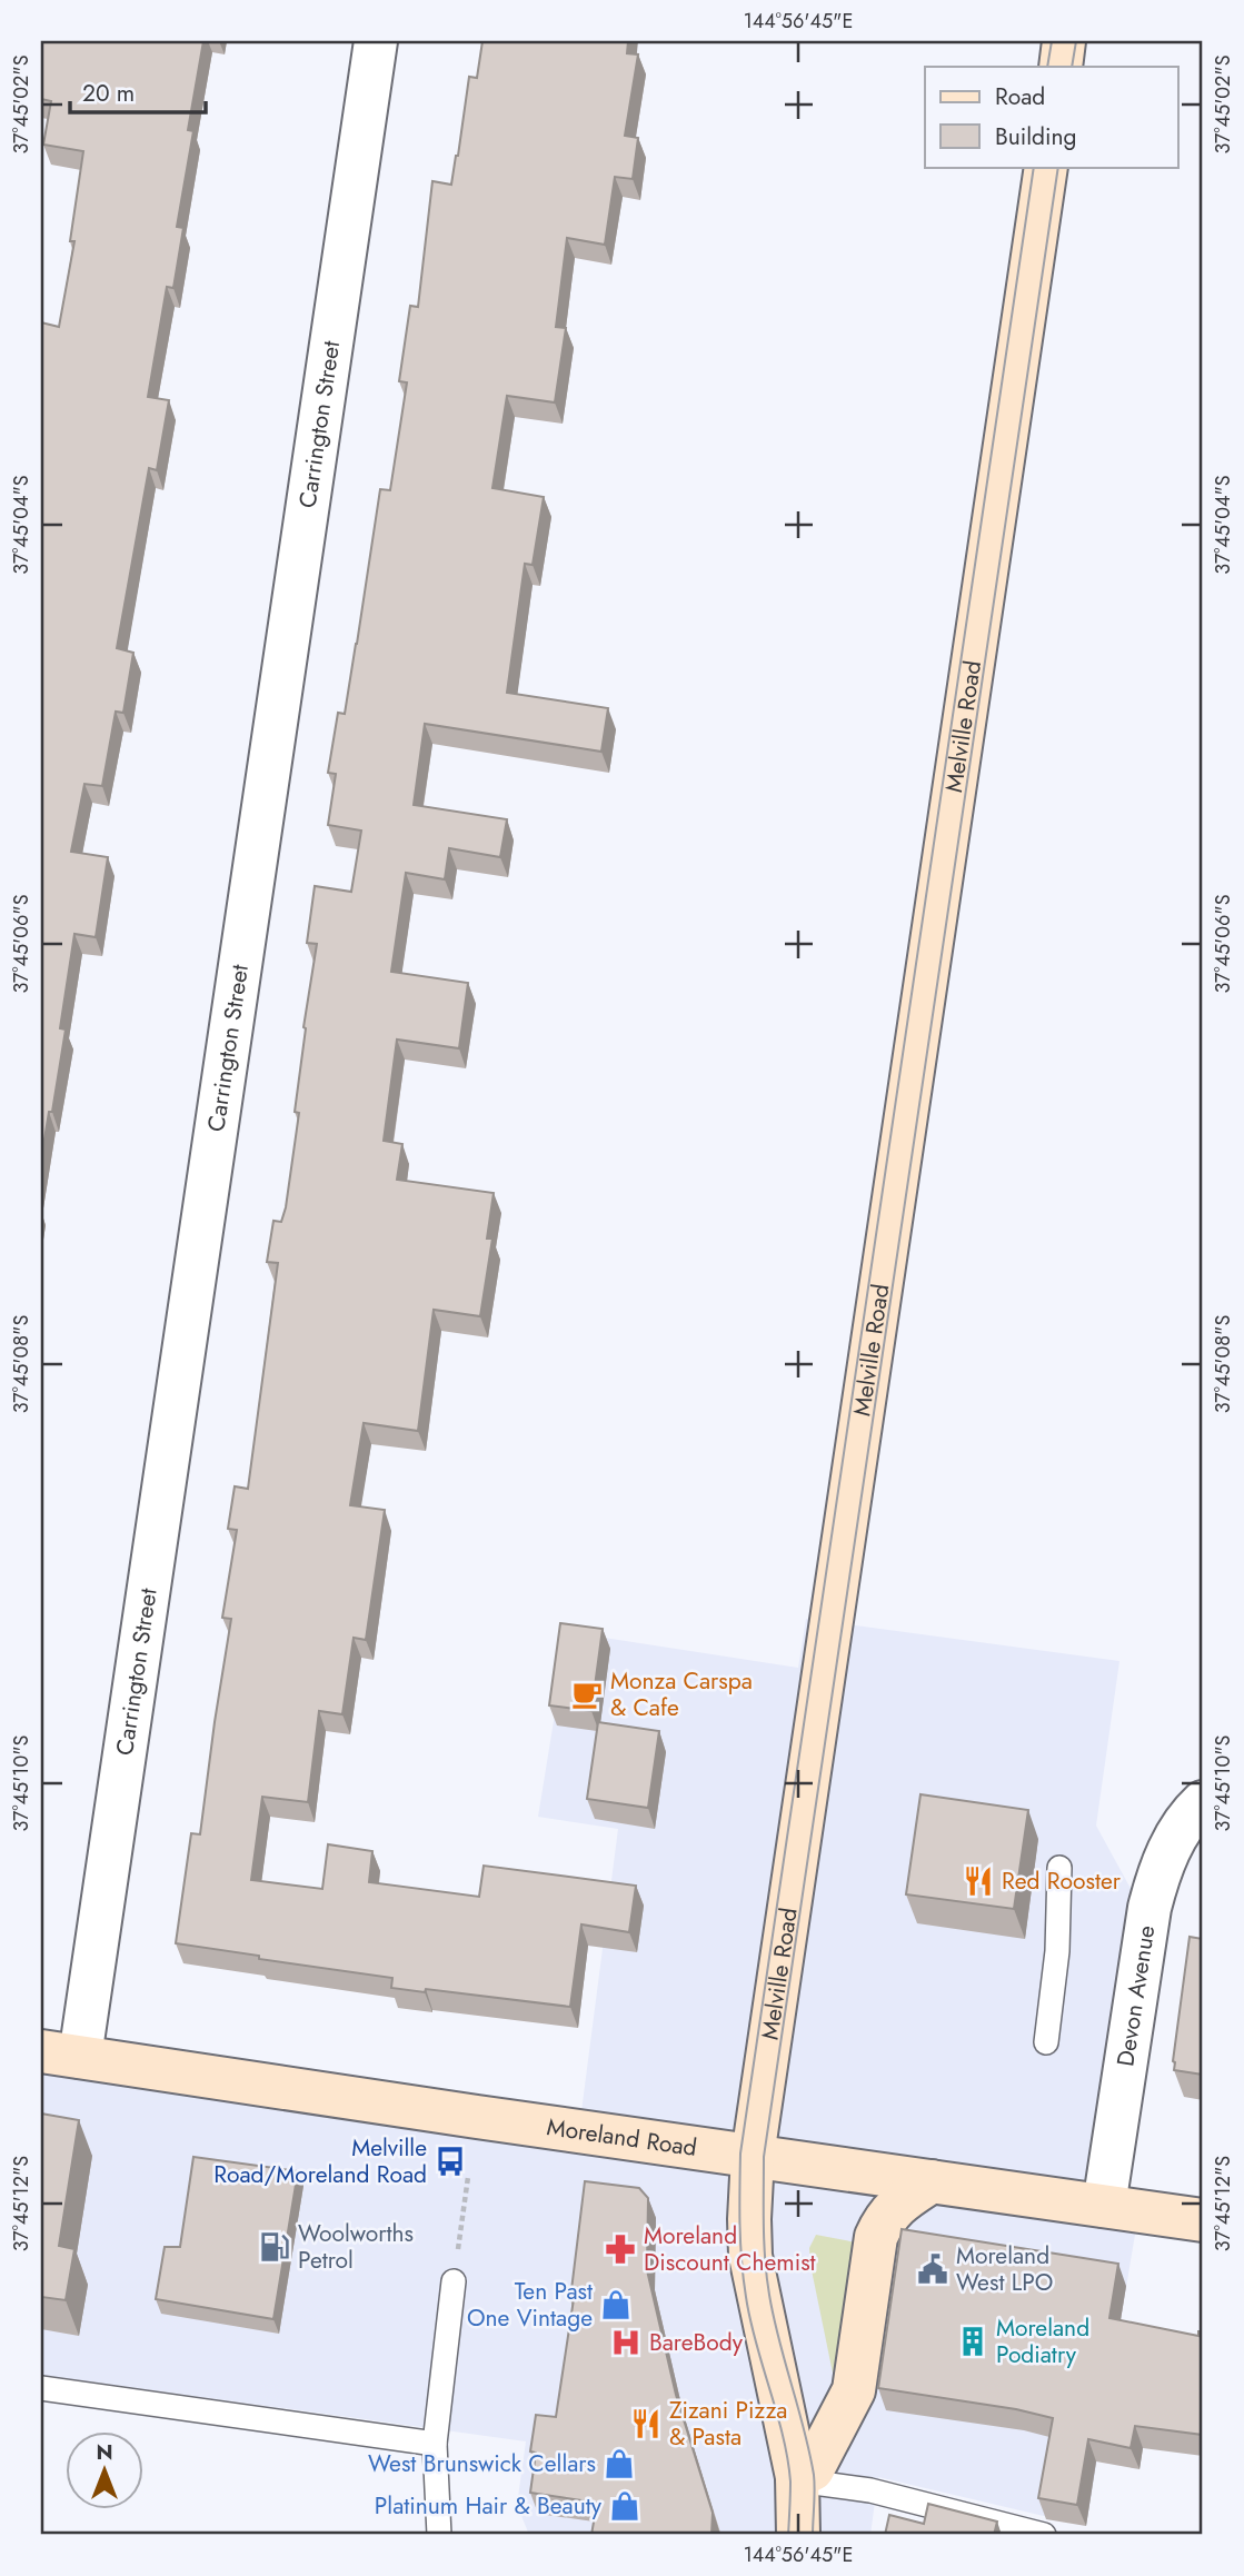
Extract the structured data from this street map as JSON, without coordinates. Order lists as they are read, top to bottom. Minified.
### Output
{"streets":{"main road":["Melville Road","Moreland Road"],"street":["Carrington Street","Devon Avenue"]},"crossings":[["Carrington Street","Moreland Road"],["Melville Road","Moreland Road"],["Devon Avenue","Moreland Road"]],"places":{"cafe":["Monza Carspa & Cafe"],"restaurant":["Red Rooster","Zizani Pizza & Pasta"],"bus stop":["Melville Road/Moreland Road"],"fuel station":["Woolworths Petrol"],"pharmacy":["Moreland Discount Chemist"],"public building":["Moreland West LPO"],"shop":["Ten Past One Vintage","West Brunswick Cellars","Platinum Hair & Beauty"],"building":["Moreland Podiatry"],"hospital":["BareBody"]},"legend":["Road","Building"],"scale_bar":"20 m","north":"top","coordinates":["144°56'45\"E","37°45'02\"S","37°45'04\"S","37°45'06\"S","37°45'08\"S","37°45'10\"S","37°45'12\"S"]}
